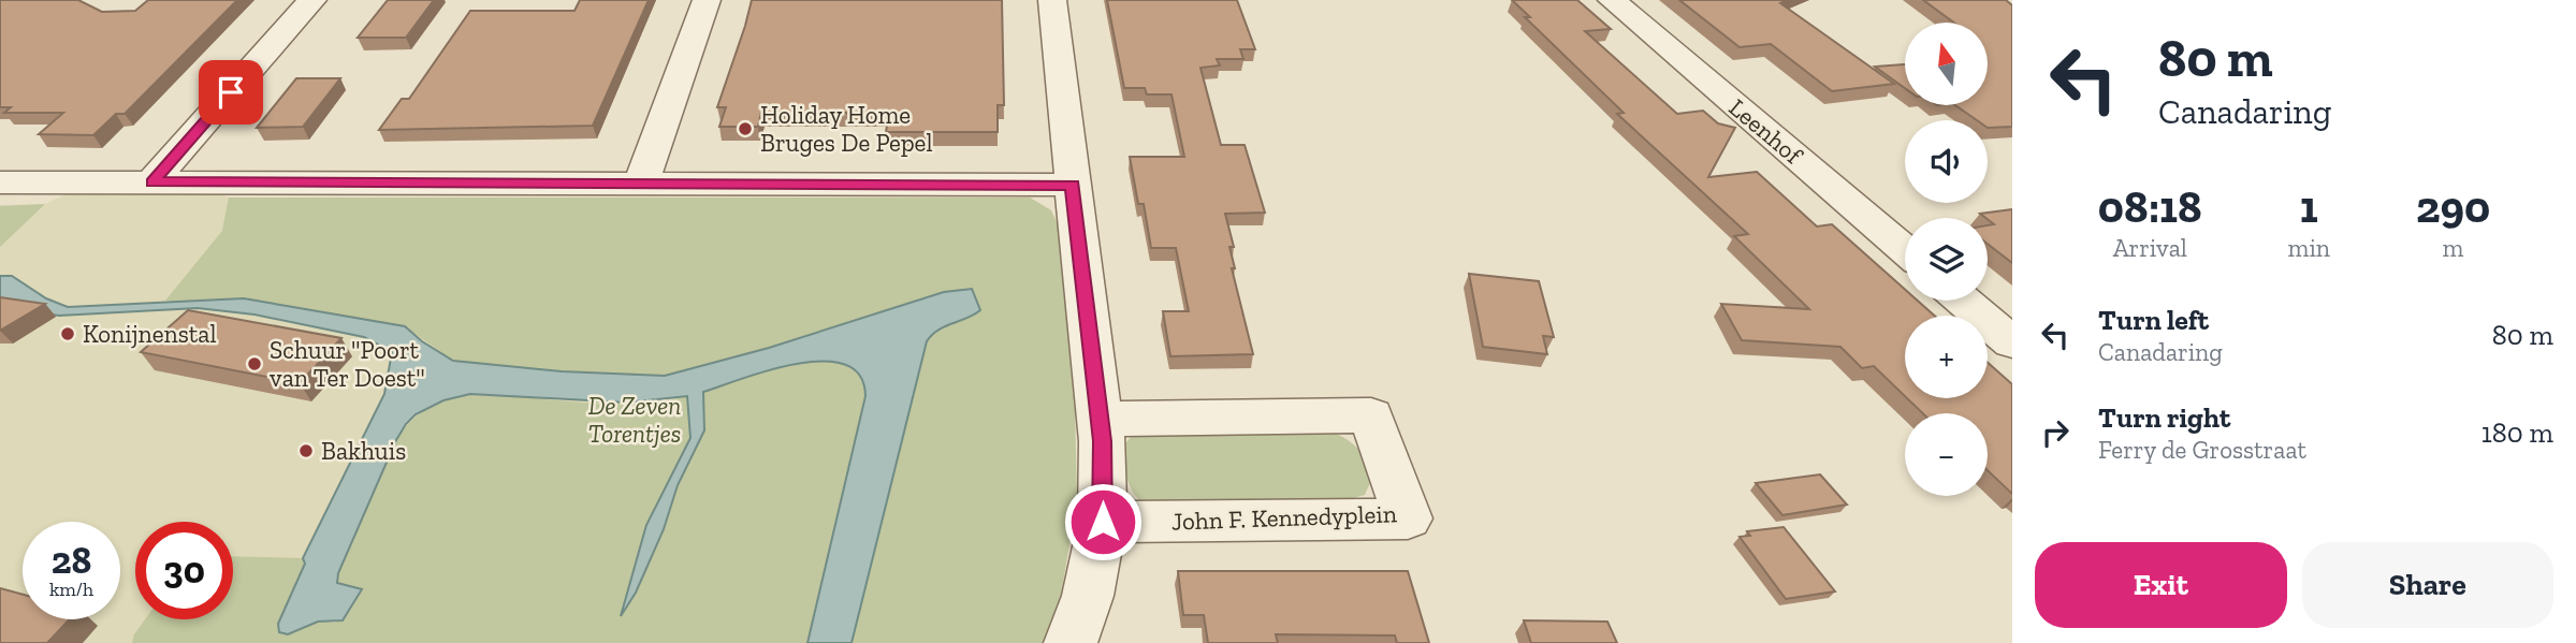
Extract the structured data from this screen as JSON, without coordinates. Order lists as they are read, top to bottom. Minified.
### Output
{"streets":{"street":["Leenhof","John F. Kennedyplein"]},"parks":["De Zeven Torentjes"],"places":["Holiday Home Bruges De Pepel","Konijnenstal","Schuur \"Poort van Ter Doest\"","Bakhuis"],"north":"top","page":{"turn":["80 m","Canadaring"],"map_buttons":["+","−"],"eta":["08:18","Arrival","1","min","290","m"],"list":[{"name":"Turn left","note":"Canadaring","value":"80 m"},{"name":"Turn right","note":"Ferry de Grosstraat","value":"180 m"}],"speed":"28 km/h","limit":"30","buttons":["Exit","Share"]}}
